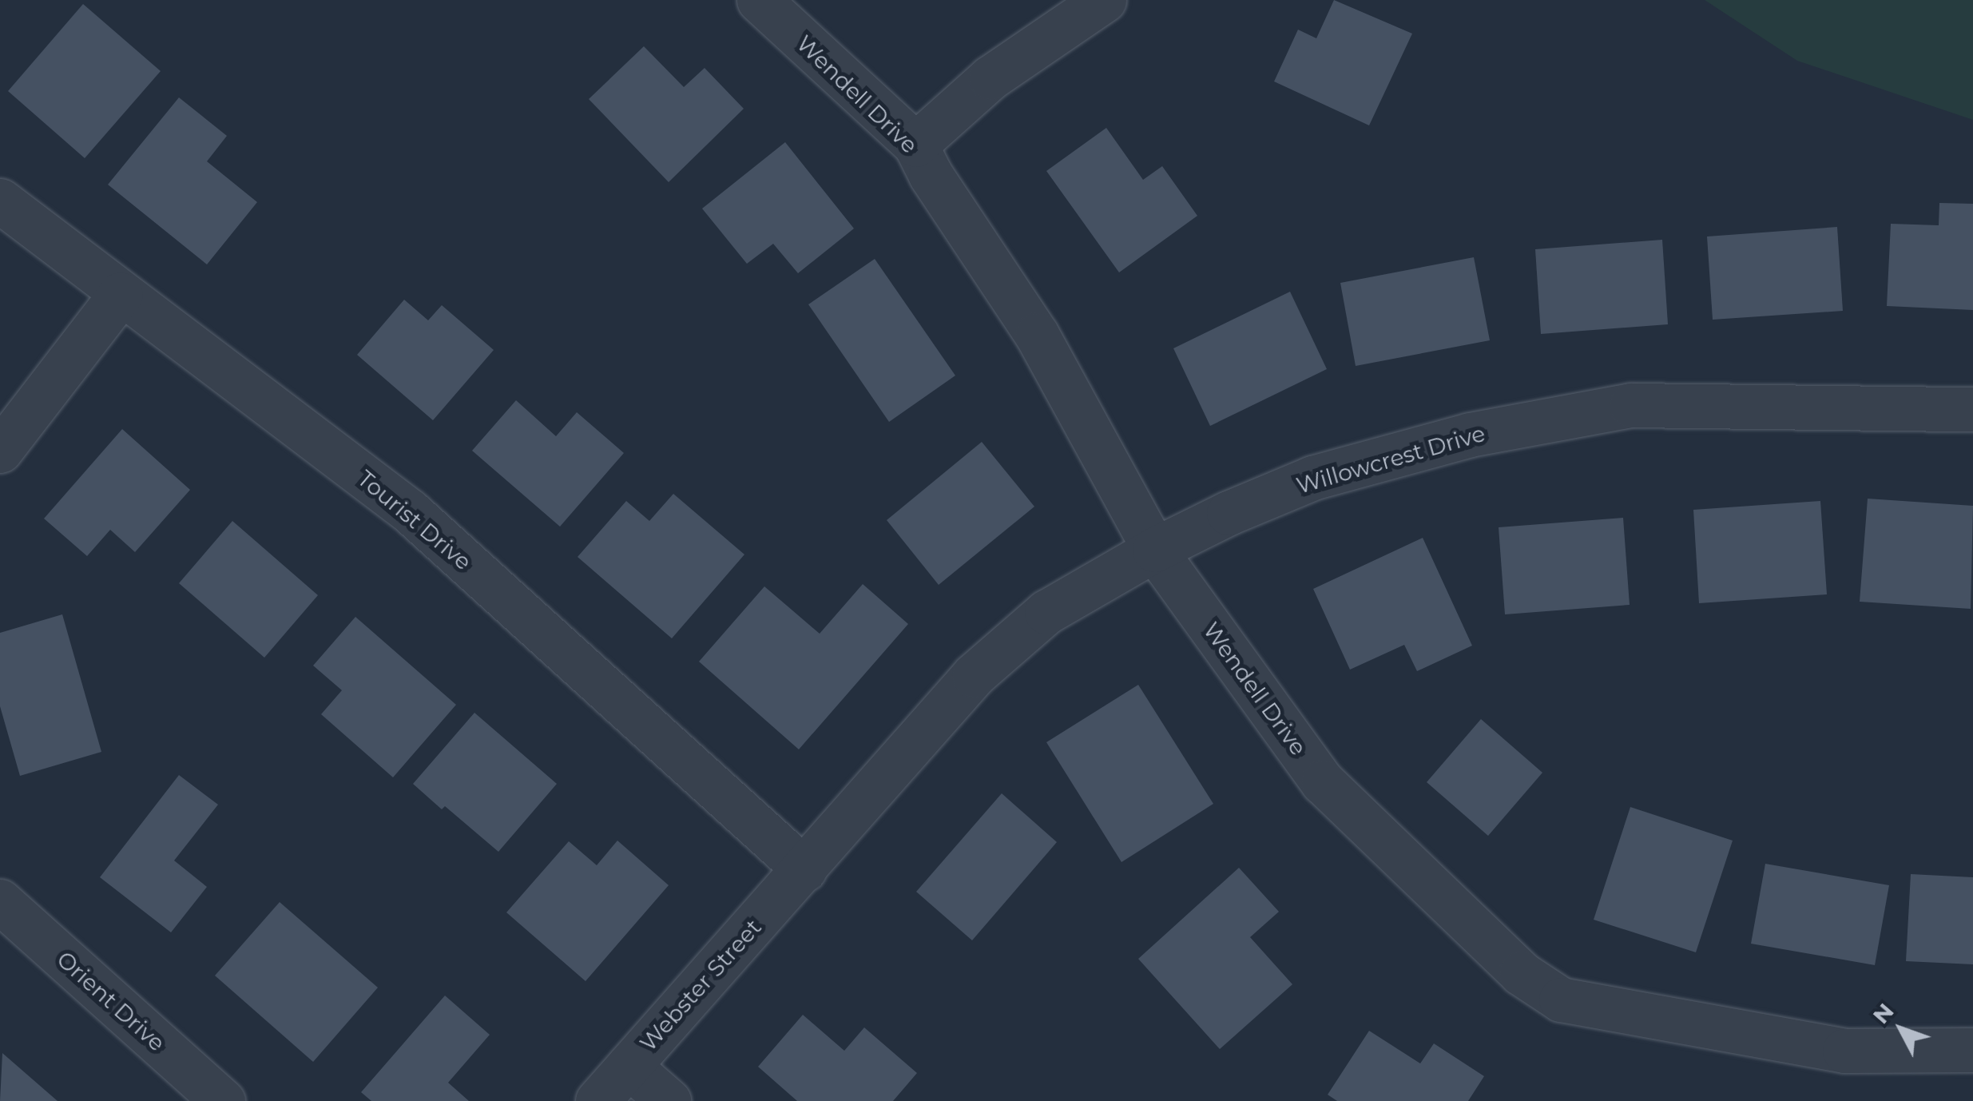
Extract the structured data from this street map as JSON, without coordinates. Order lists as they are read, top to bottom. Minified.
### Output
{"streets":{"street":["Wendell Drive","Willowcrest Drive","Tourist Drive","Webster Street","Orient Drive"]},"crossings":[["Wendell Drive","Willowcrest Drive"],["Willowcrest Drive","Tourist Drive"],["Willowcrest Drive","Webster Street"],["Tourist Drive","Webster Street"]],"north":"top left"}
